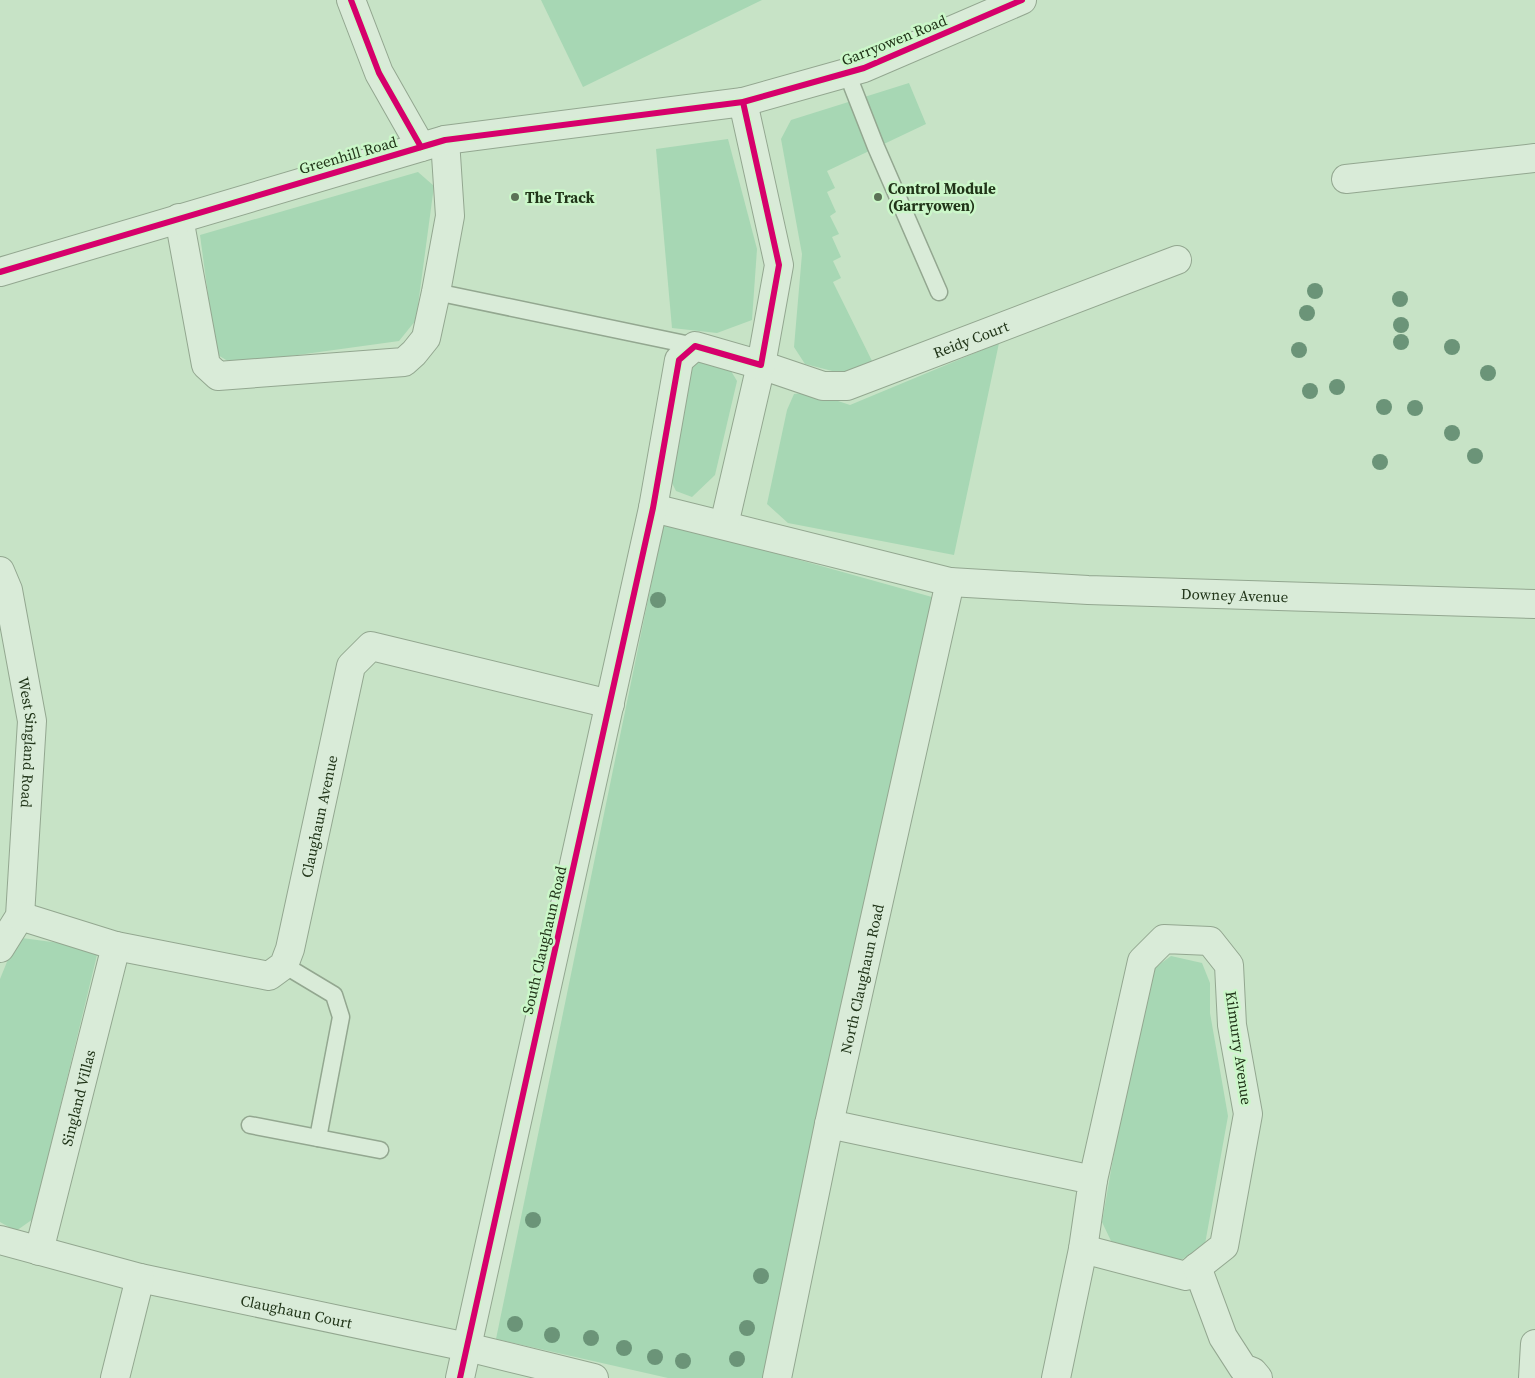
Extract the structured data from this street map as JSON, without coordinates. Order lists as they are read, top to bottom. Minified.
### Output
{"streets":{"street":["Garryowen Road","Greenhill Road","Reidy Court","Downey Avenue","West Singland Road","Claughaun Avenue","South Claughaun Road","North Claughaun Road","Kilmurry Avenue","Singland Villas","Claughaun Court"]},"crossings":[["Garryowen Road","Greenhill Road"],["Reidy Court","South Claughaun Road"],["Downey Avenue","South Claughaun Road"],["Downey Avenue","North Claughaun Road"],["Claughaun Avenue","South Claughaun Road"],["South Claughaun Road","Claughaun Court"],["Singland Villas","Claughaun Court"]],"places":["The Track","Control Module (Garryowen)"]}
